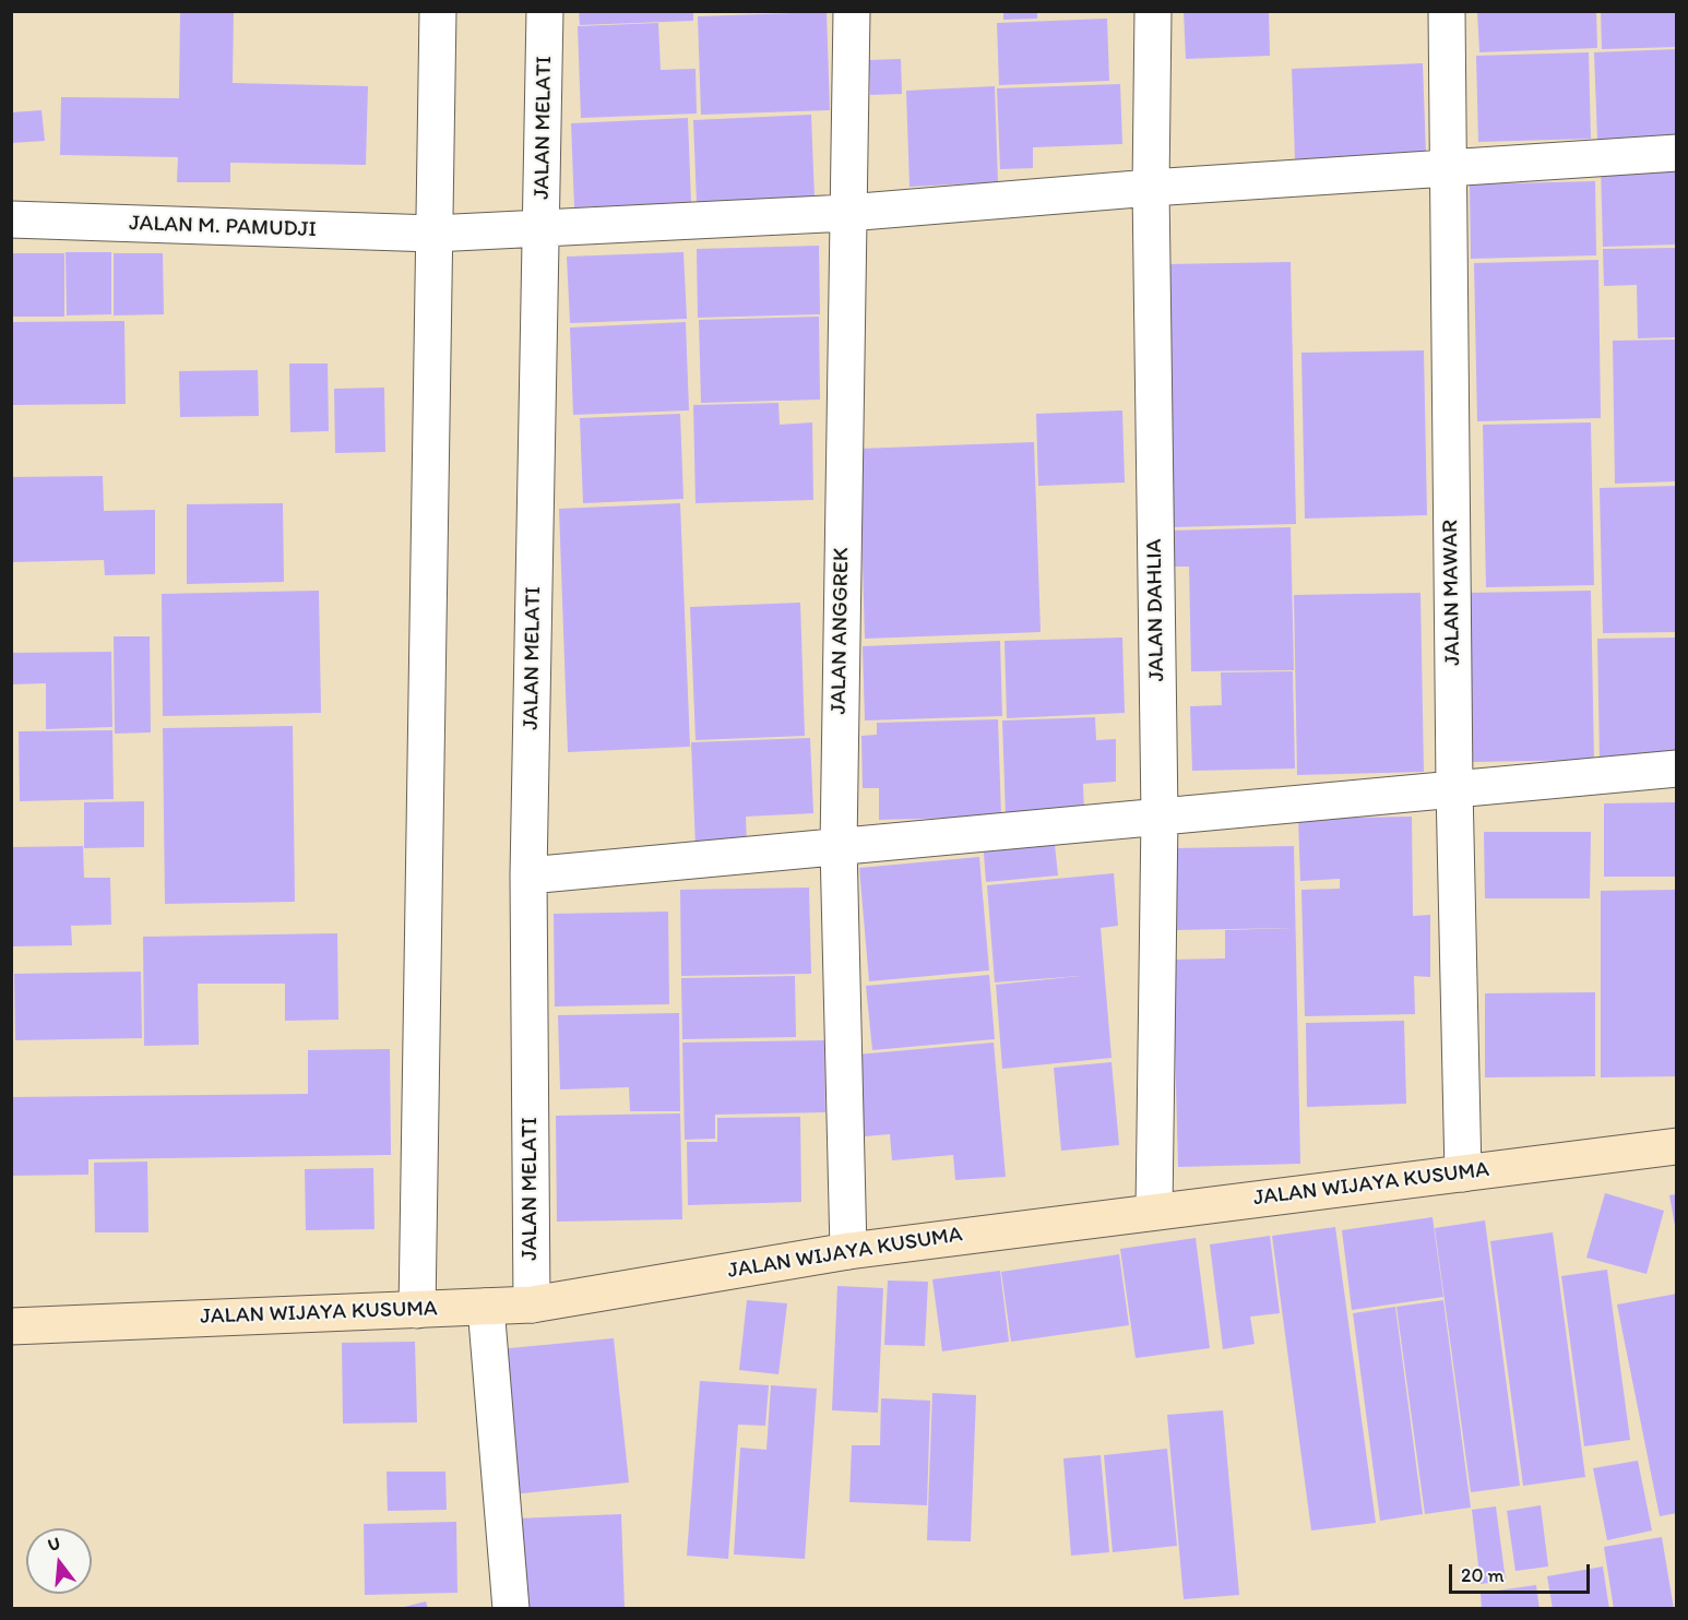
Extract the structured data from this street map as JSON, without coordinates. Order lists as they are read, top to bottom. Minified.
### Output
{"streets":{"street":["JALAN MELATI","JALAN M. PAMUDJI","JALAN MAWAR","JALAN DAHLIA","JALAN ANGGREK","JALAN WIJAYA KUSUMA"]},"crossings":[["JALAN MELATI","JALAN M. PAMUDJI"],["JALAN MELATI","JALAN WIJAYA KUSUMA"],["JALAN M. PAMUDJI","JALAN MAWAR"],["JALAN M. PAMUDJI","JALAN DAHLIA"],["JALAN M. PAMUDJI","JALAN ANGGREK"],["JALAN MAWAR","JALAN WIJAYA KUSUMA"],["JALAN DAHLIA","JALAN WIJAYA KUSUMA"],["JALAN ANGGREK","JALAN WIJAYA KUSUMA"]],"scale_bar":"20 m","north":"top"}
